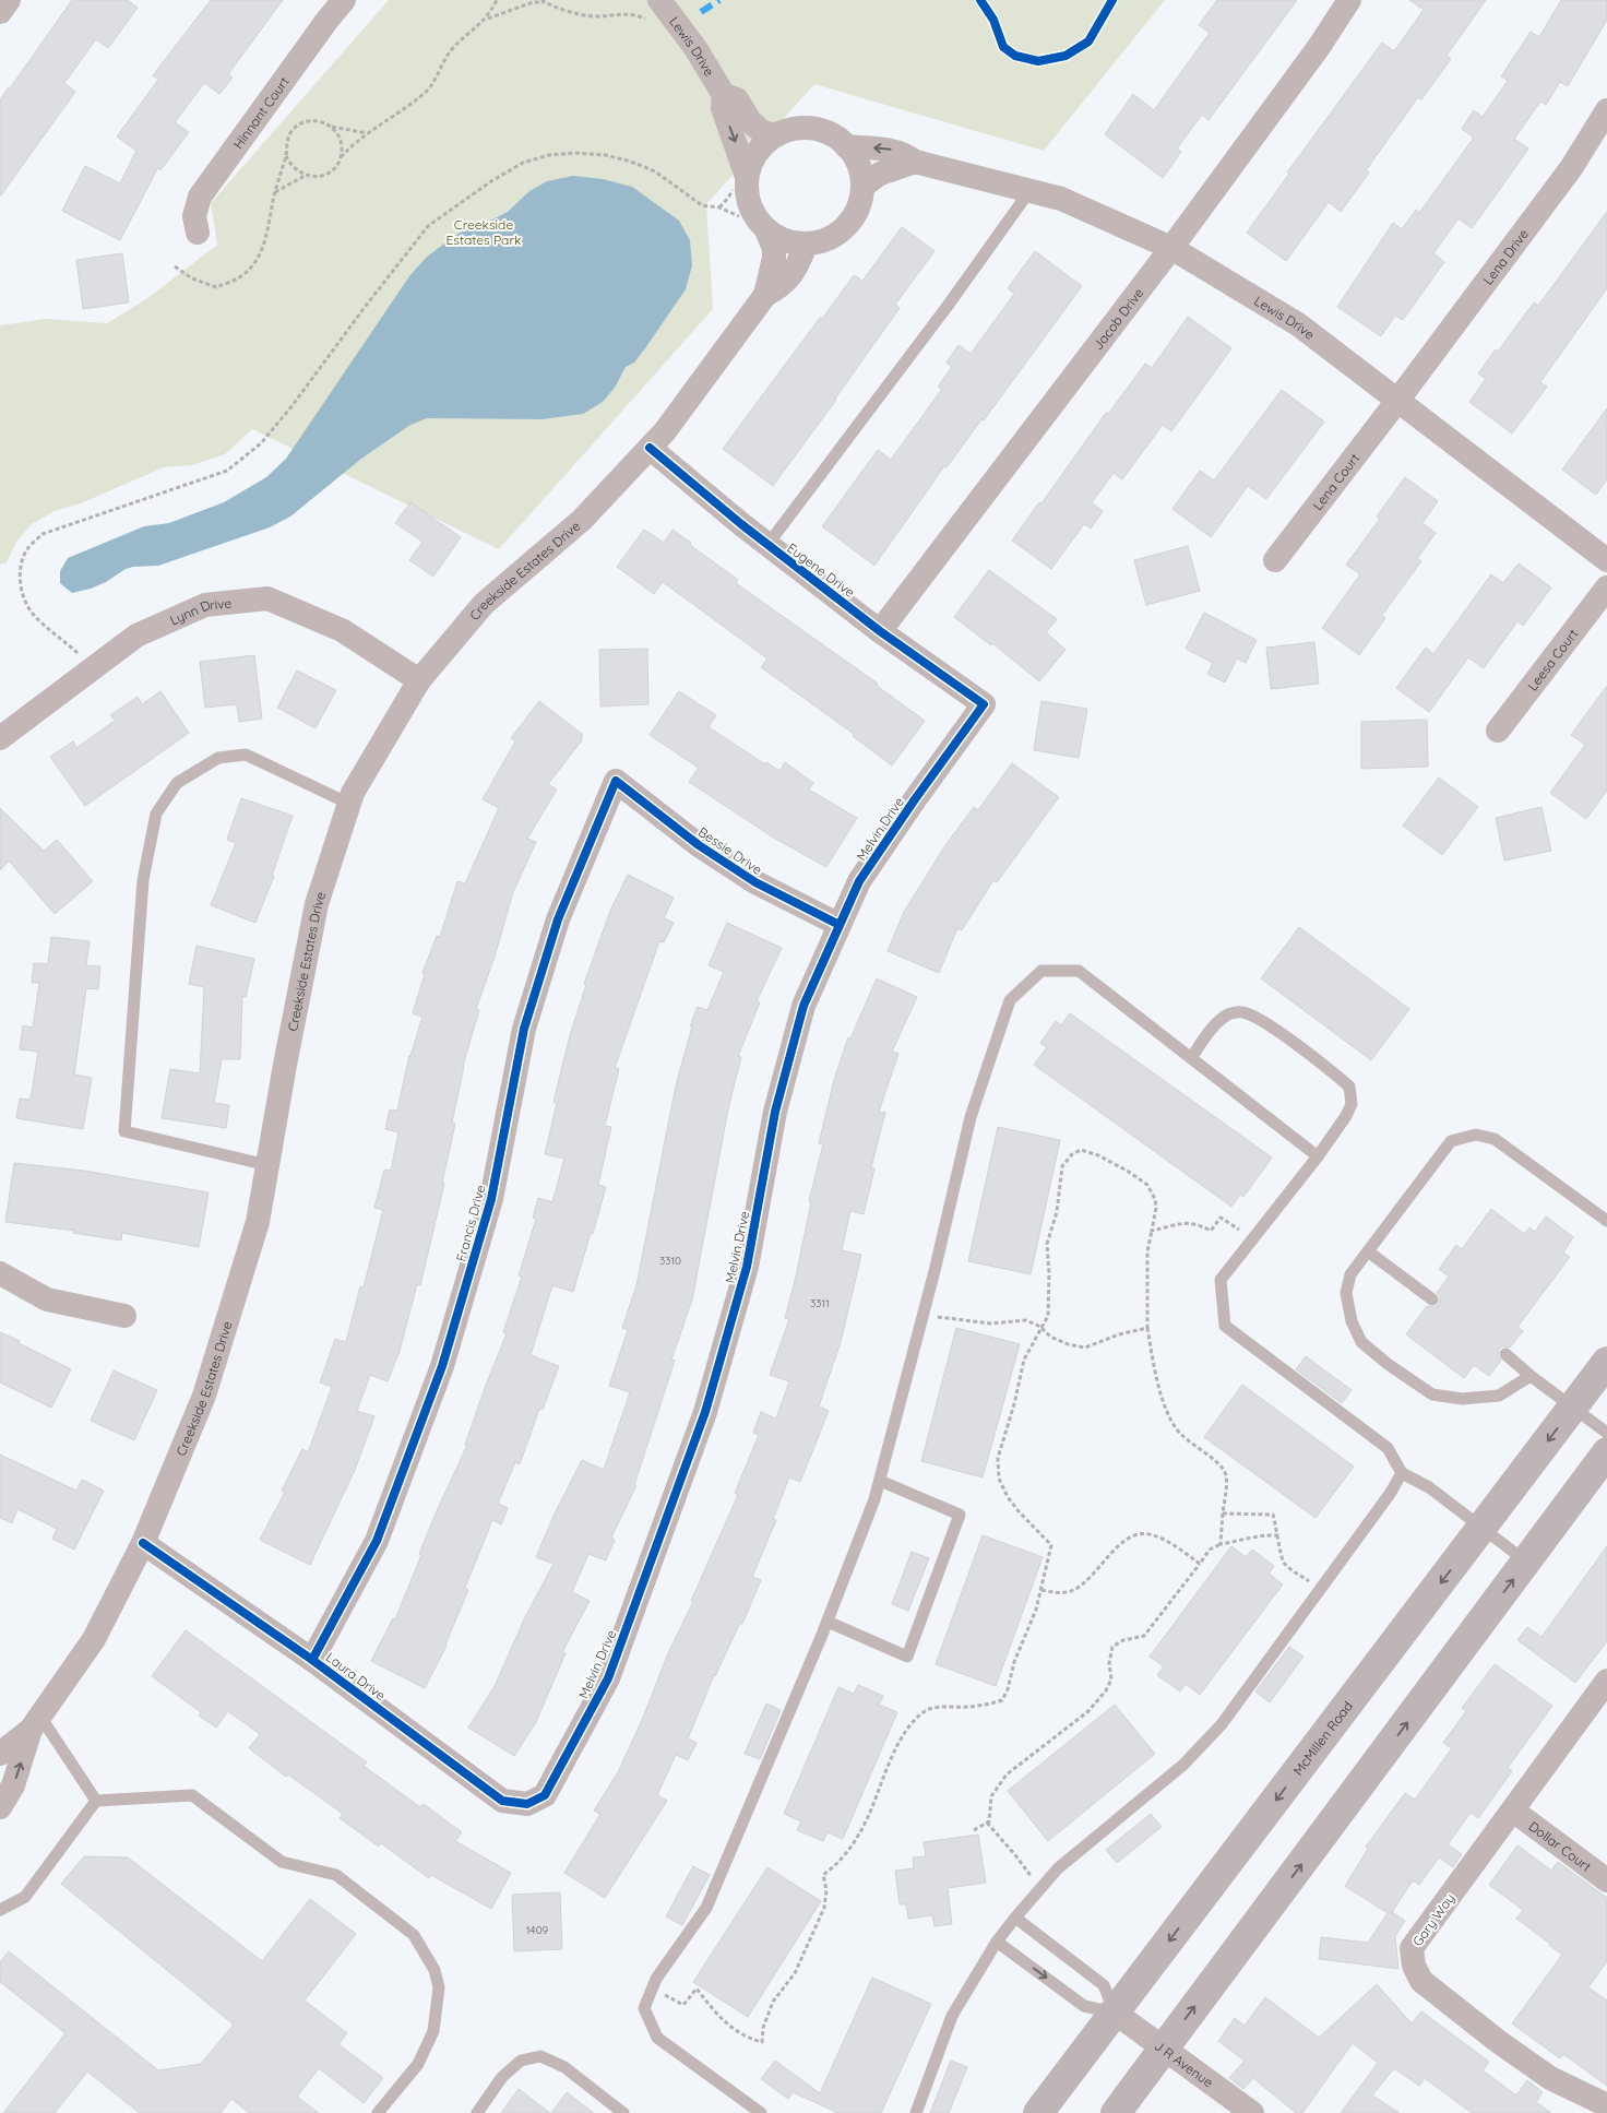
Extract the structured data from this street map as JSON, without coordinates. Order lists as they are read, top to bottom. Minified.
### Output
{"streets":{"main road":["McMillen Road"],"street":["Lewis Drive","Hinnant Court","Lena Drive","Jacob Drive","Lena Court","Creekside Estates Drive","Eugene Drive","Lynn Drive","Leesa Court","Melvin Drive","Bessie Drive","Francis Drive","Laura Drive","Dollar Court","Gary Way","J R Avenue"]},"crossings":[["Lewis Drive","Lena Drive"],["Lewis Drive","Jacob Drive"],["Lewis Drive","Lena Court"],["Lewis Drive","Creekside Estates Drive"],["Lena Drive","Lena Court"],["Jacob Drive","Eugene Drive"],["Creekside Estates Drive","Eugene Drive"],["Creekside Estates Drive","Lynn Drive"],["Creekside Estates Drive","Laura Drive"],["Eugene Drive","Melvin Drive"],["Melvin Drive","Bessie Drive"],["Melvin Drive","Laura Drive"],["Bessie Drive","Francis Drive"],["Francis Drive","Laura Drive"],["McMillen Road","J R Avenue"],["Dollar Court","Gary Way"]],"parks":["Creekside Estates Park"],"house_numbers":["3310","3311","1409"]}
